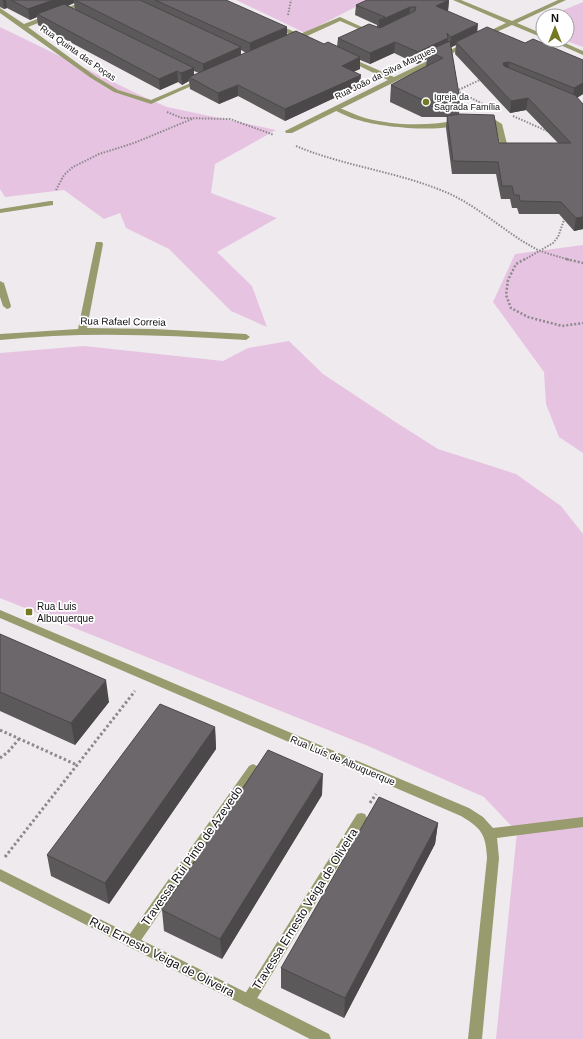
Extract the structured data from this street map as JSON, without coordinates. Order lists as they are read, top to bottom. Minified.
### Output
{"streets":{"street":["Rua Quinta das Poças","Rua João da Silva Marques","Rua Rafael Correia","Rua Luís de Albuquerque","Travessa Rui Pinto de Azevedo","Travessa Ernesto Veiga de Oliveira","Rua Ernesto Veiga de Oliveira"]},"crossings":[["Travessa Rui Pinto de Azevedo","Rua Ernesto Veiga de Oliveira"],["Travessa Ernesto Veiga de Oliveira","Rua Ernesto Veiga de Oliveira"]],"places":{"other":["Igreja da Sagrada Família"],"transit":["Rua Luis Albuquerque"]},"north":"top"}
